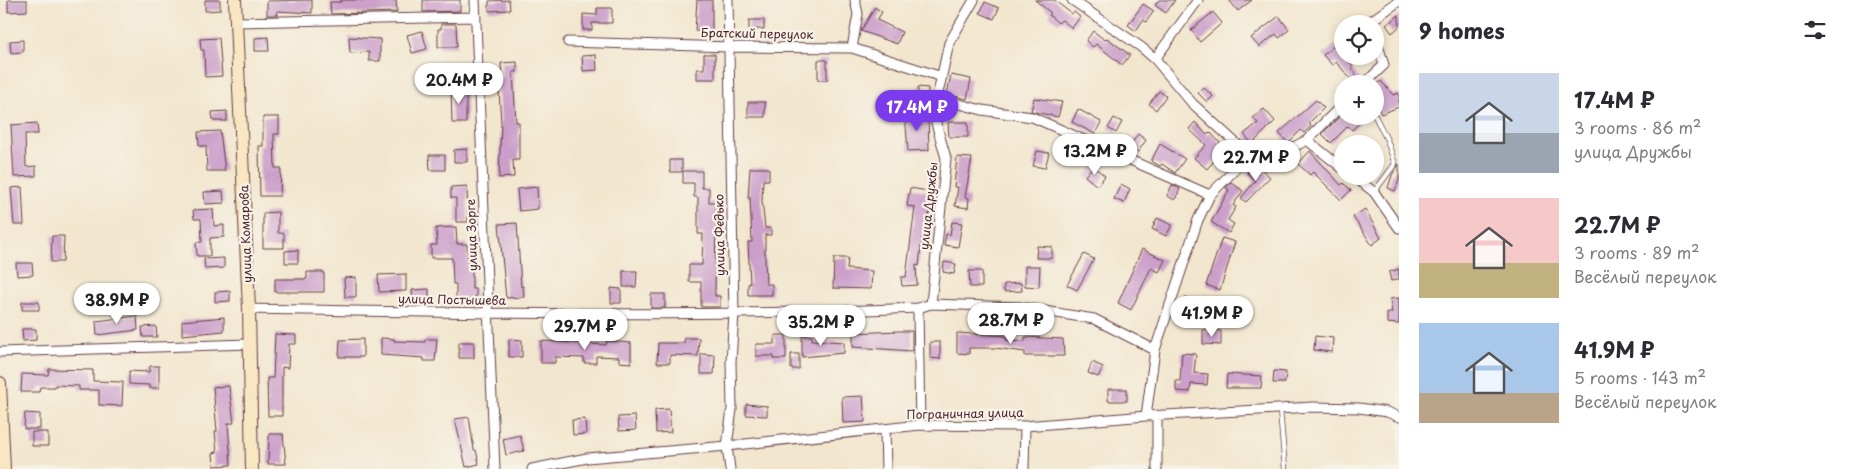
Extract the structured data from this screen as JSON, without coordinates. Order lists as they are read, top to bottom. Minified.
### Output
{"streets":{"street":["Братский переулок","улица Дружбы","улица Комарова","улица Зорге","улица Федько","улица Постышева","Пограничная улица"]},"crossings":[["Братский переулок","улица Дружбы"],["Братский переулок","улица Федько"],["улица Дружбы","улица Постышева"],["улица Комарова","улица Постышева"],["улица Зорге","улица Постышева"],["улица Федько","улица Постышева"],["улица Федько","Пограничная улица"]],"page":{"heading":"9 homes","map_buttons":["+","−"],"list":[{"name":"17.4M ₽","note":"3 rooms · 86 m² · улица Дружбы"},{"name":"22.7M ₽","note":"3 rooms · 89 m² · Весёлый переулок"},{"name":"41.9M ₽","note":"5 rooms · 143 m² · Весёлый переулок"}],"price":["20.4M ₽","17.4M ₽","13.2M ₽","22.7M ₽","38.9M ₽","41.9M ₽","28.7M ₽","35.2M ₽","29.7M ₽"]}}
